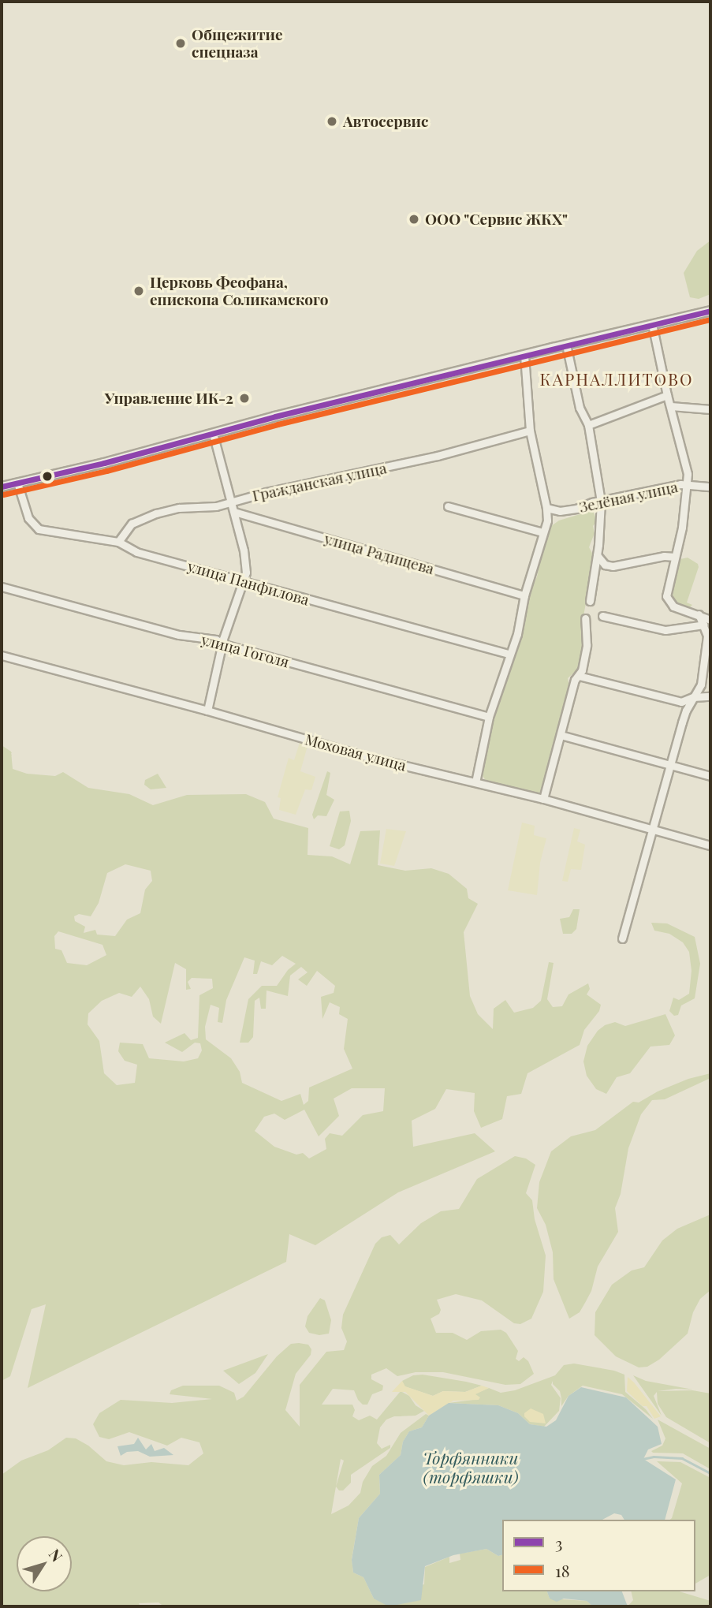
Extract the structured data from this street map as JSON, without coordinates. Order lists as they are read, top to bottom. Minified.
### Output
{"streets":{"street":["Гражданская улица","Зелёная улица","улица Радищева","улица Панфилова","улица Гоголя","Моховая улица"]},"crossings":[["Гражданская улица","улица Панфилова"]],"districts":["КАРНАЛЛИТОВО"],"water":["Торфянники (торфяшки)"],"places":["Общежитие спецназа","Автосервис","ООО \"Сервис ЖКХ\"","Церковь Феофана, епископа Соликамского","Управление ИК-2"],"lines":["transit line 3","transit line 18"],"legend":["3","18"],"north":"top right"}
